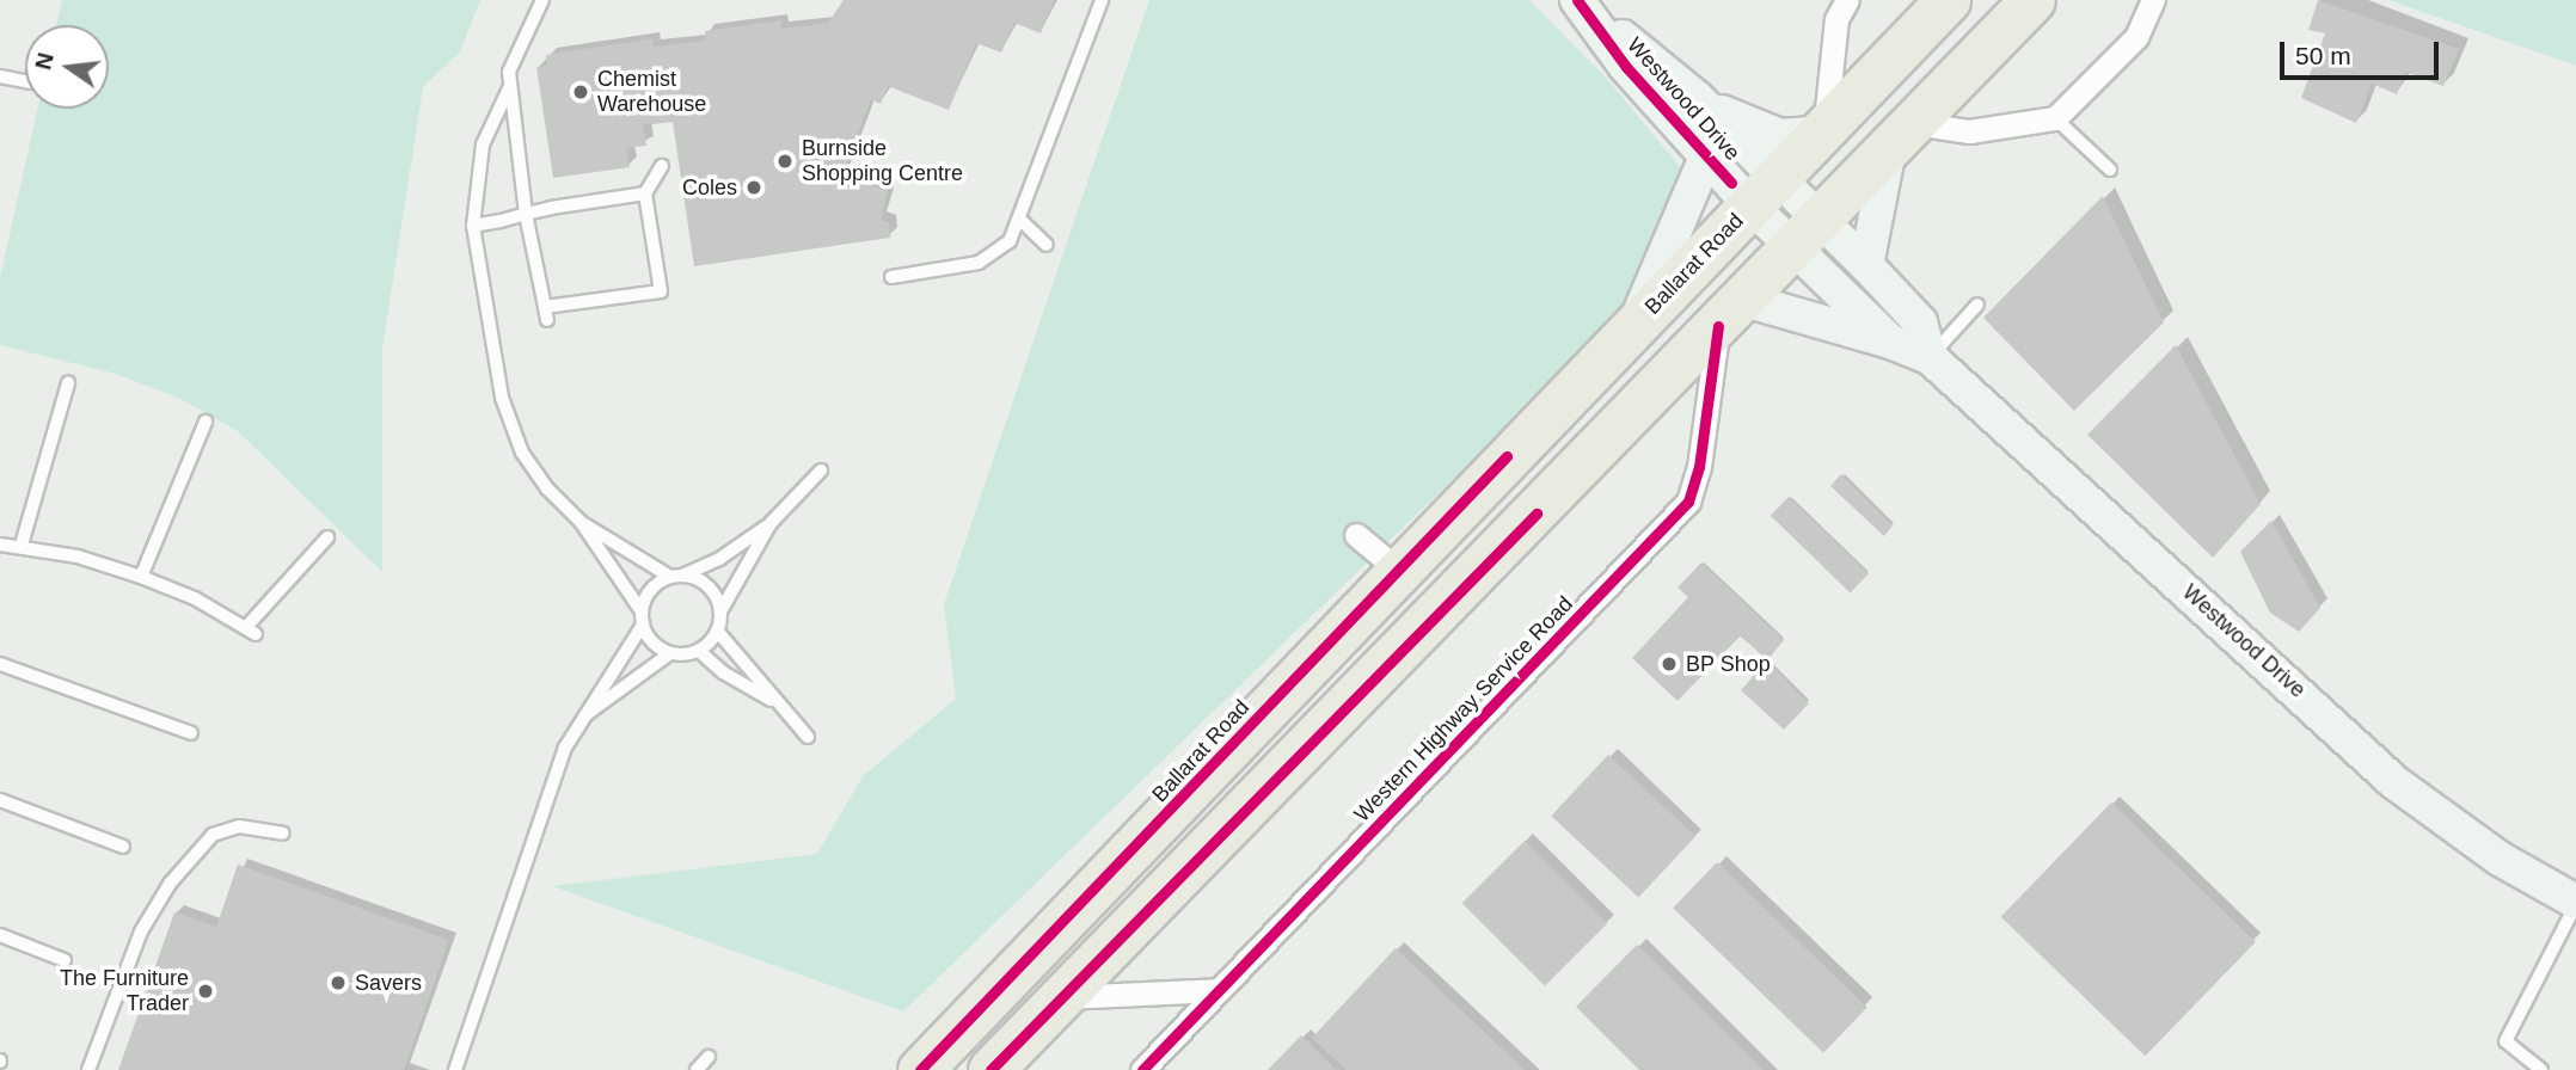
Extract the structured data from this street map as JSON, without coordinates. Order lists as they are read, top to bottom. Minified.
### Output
{"streets":{"highway":["Ballarat Road"],"main road":["Westwood Drive"],"street":["Western Highway Service Road"]},"crossings":[["Westwood Drive","Ballarat Road"]],"places":["Chemist Warehouse","Burnside Shopping Centre","Coles","BP Shop","Savers","The Furniture Trader"],"scale_bar":"50 m","north":"left"}
